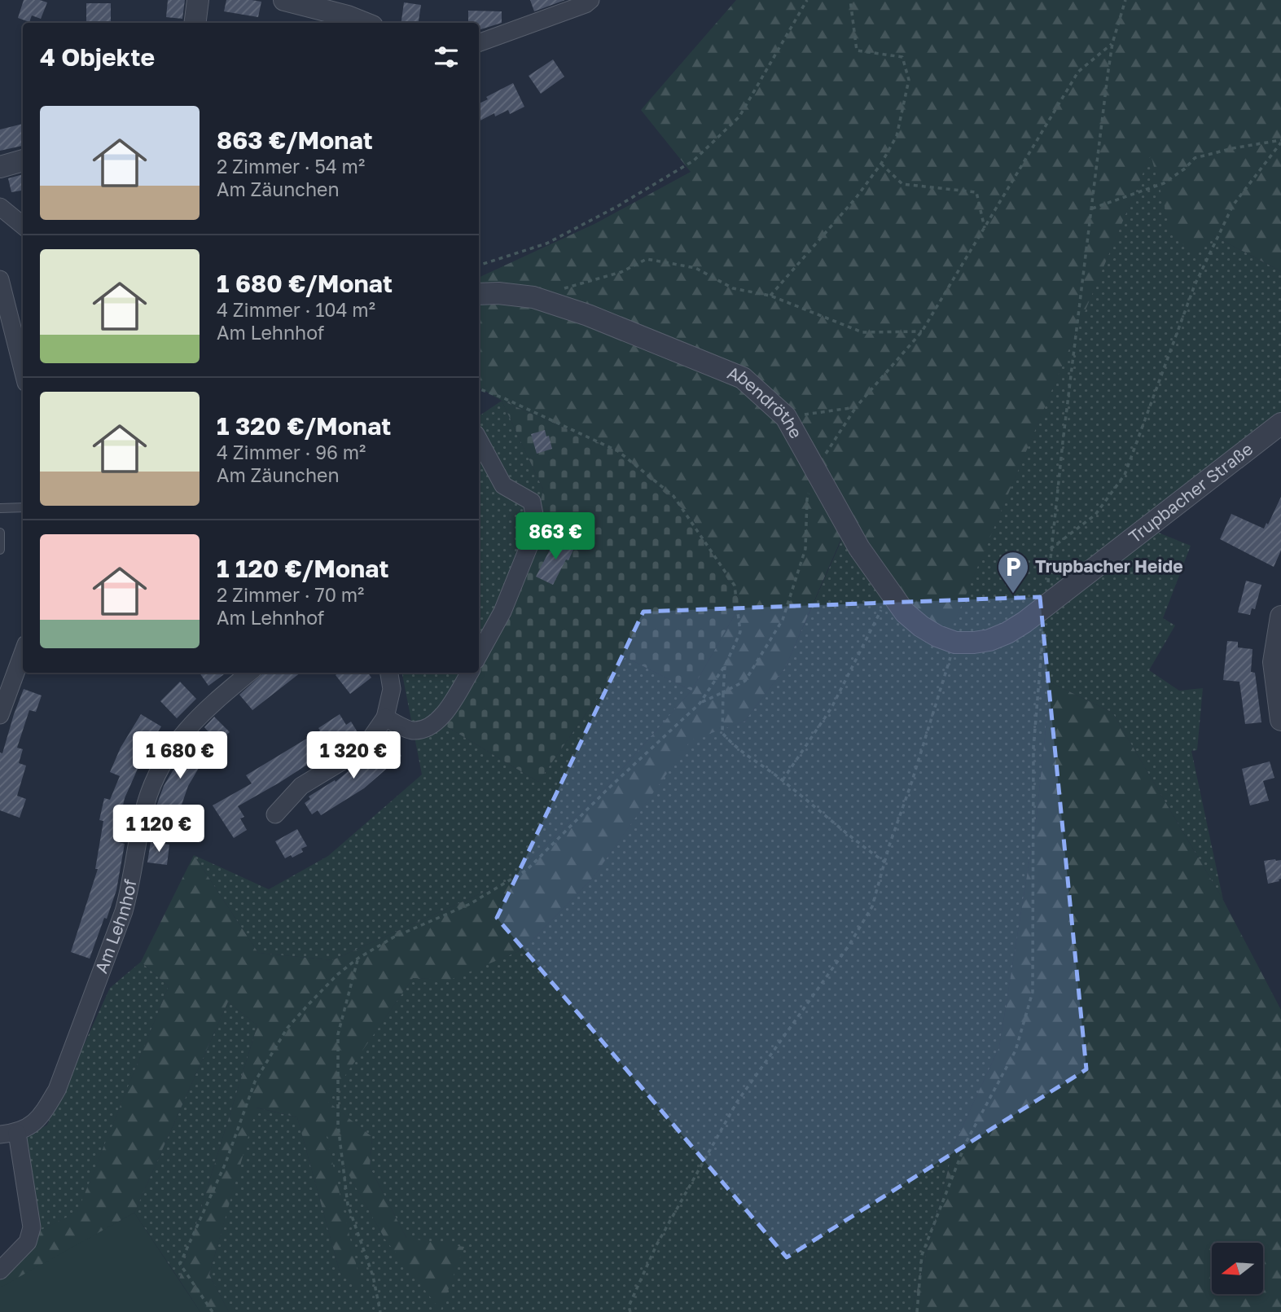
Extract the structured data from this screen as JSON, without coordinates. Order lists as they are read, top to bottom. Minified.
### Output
{"streets":{"street":["Abendröthe","Trupbacher Straße","Am Lehnhof"]},"crossings":[["Abendröthe","Trupbacher Straße"]],"places":{"parking":["Trupbacher Heide"]},"north":"left","page":{"heading":"4 Objekte","list":[{"name":"863 €/Monat","note":"2 Zimmer · 54 m² · Am Zäunchen"},{"name":"1 680 €/Monat","note":"4 Zimmer · 104 m² · Am Lehnhof"},{"name":"1 320 €/Monat","note":"4 Zimmer · 96 m² · Am Zäunchen"},{"name":"1 120 €/Monat","note":"2 Zimmer · 70 m² · Am Lehnhof"}],"price":["863 €","1 680 €","1 320 €","1 120 €"]}}
